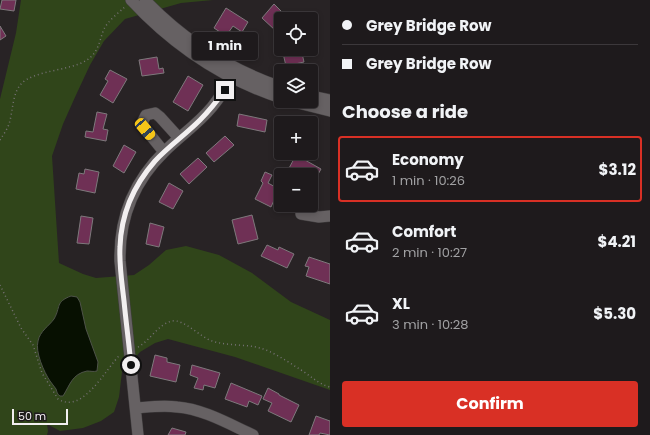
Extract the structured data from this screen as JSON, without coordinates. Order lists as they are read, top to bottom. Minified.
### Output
{"scale_bar":"50 m","page":{"banner":["Grey Bridge Row","Grey Bridge Row"],"map_buttons":["+","−"],"bubble":"1 min","heading":"Choose a ride","list":[{"name":"Economy","note":"1 min · 10:26","value":"$3.12"},{"name":"Comfort","note":"2 min · 10:27","value":"$4.21"},{"name":"XL","note":"3 min · 10:28","value":"$5.30"}],"buttons":"Confirm","scale":"50 m"}}
